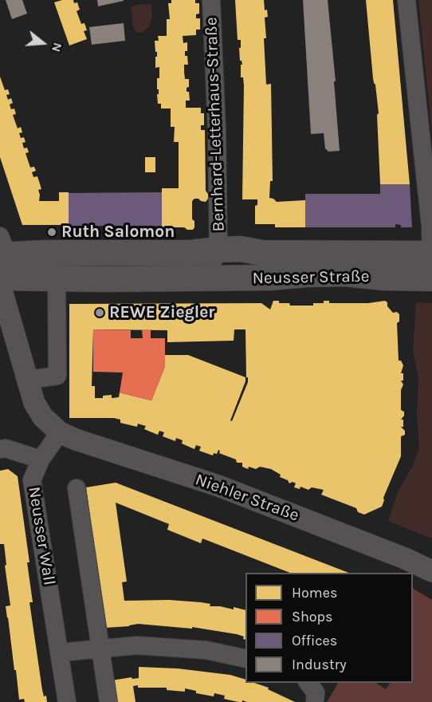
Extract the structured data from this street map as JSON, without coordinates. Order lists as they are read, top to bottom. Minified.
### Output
{"streets":{"main road":["Neusser Straße"],"street":["Bernhard-Letterhaus-Straße","Niehler Straße","Neusser Wall"]},"crossings":[["Bernhard-Letterhaus-Straße","Neusser Straße"],["Niehler Straße","Neusser Wall"]],"places":["Ruth Salomon","REWE Ziegler"],"legend":["Homes","Shops","Offices","Industry"],"north":"right"}
